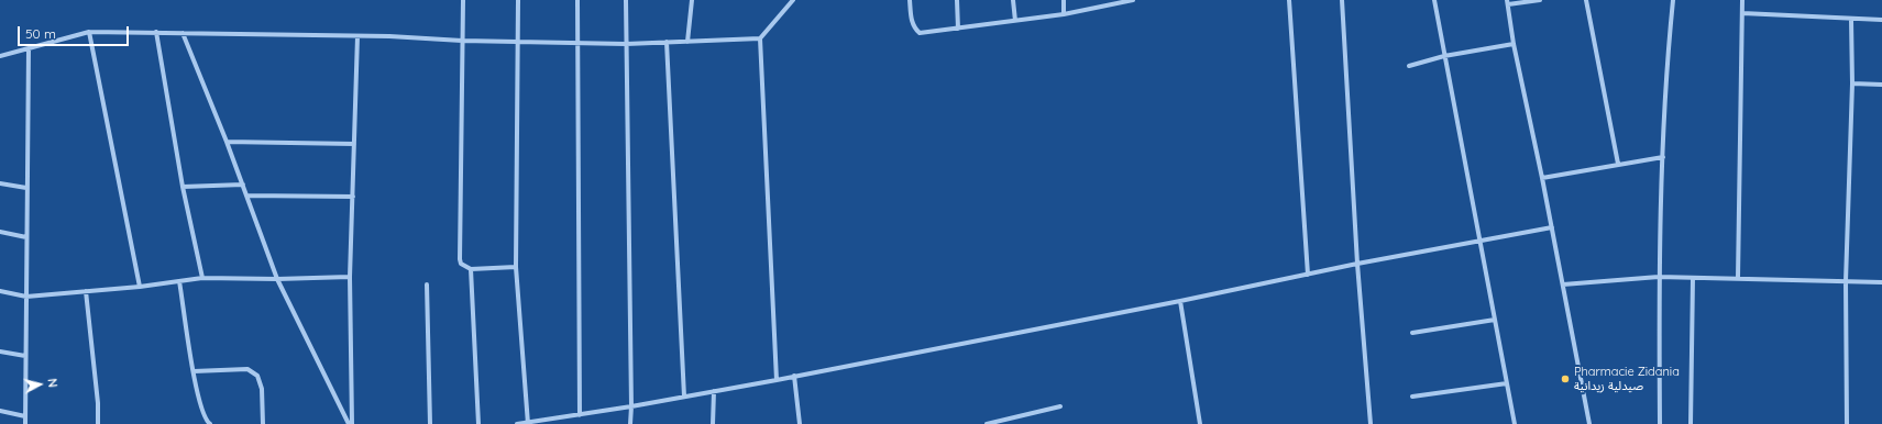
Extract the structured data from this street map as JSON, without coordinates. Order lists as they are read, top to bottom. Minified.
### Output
{"places":["Pharmacie Zidania صيدلية زيدانية"],"scale_bar":"50 m","north":"right"}
